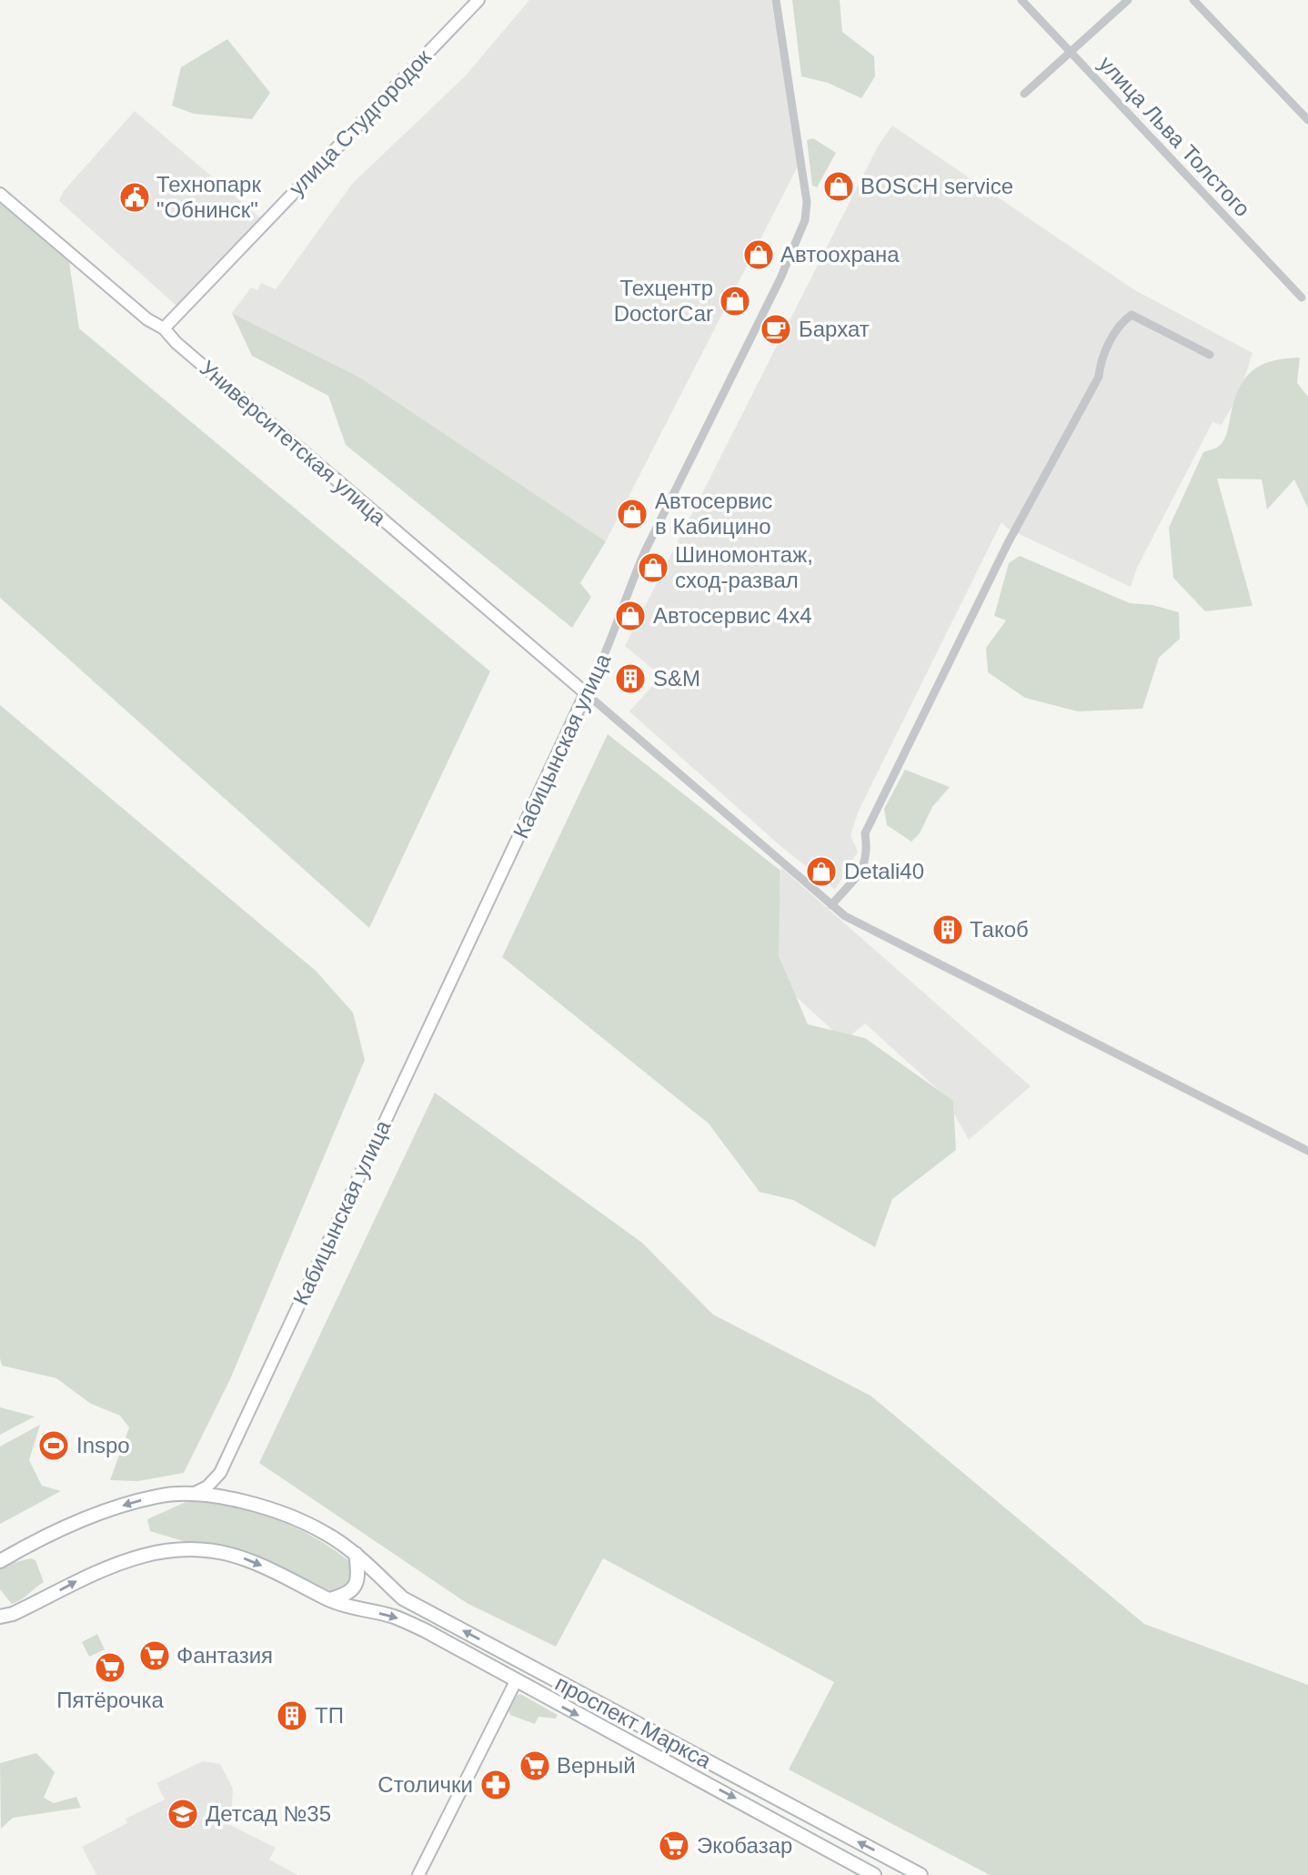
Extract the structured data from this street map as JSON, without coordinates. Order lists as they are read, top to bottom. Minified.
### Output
{"streets":{"main road":["проспект Маркса"],"street":["улица Студгородок","улица Льва Толстого","Университетская улица","Кабицынская улица"]},"crossings":[["улица Студгородок","Университетская улица"],["Университетская улица","Кабицынская улица"]],"places":{"shop":["BOSCH service","Автоохрана","Техцентр DoctorCar","Автосервис в Кабицино","Шиномонтаж, сход-развал","Автосервис 4х4","Detali40"],"public building":["Технопарк \"Обнинск\""],"cafe":["Бархат"],"building":["S&M","Такоб","ТП"],"sports":["Inspo"],"supermarket":["Фантазия","Пятёрочка","Верный","Экобазар"],"pharmacy":["Столички"],"school or university":["Детсад №35"]}}
